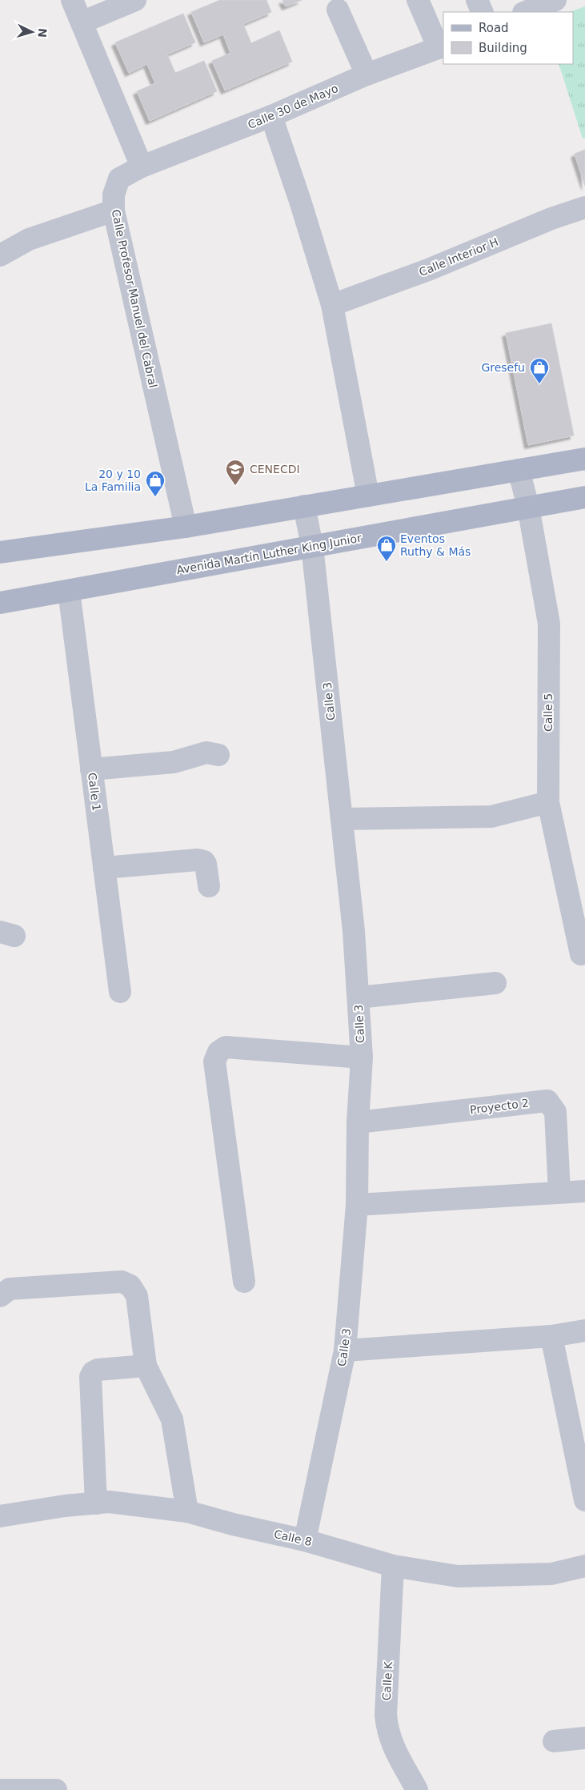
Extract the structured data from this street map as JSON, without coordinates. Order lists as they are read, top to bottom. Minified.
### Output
{"streets":{"main road":["Avenida Martín Luther King Junior"],"street":["Calle 30 de Mayo","Calle Interior H","Calle Profesor Manuel del Cabral","Calle 3","Calle 5","Calle 1","Proyecto 2","Calle 8","Calle K"]},"crossings":[["Calle 30 de Mayo","Calle Profesor Manuel del Cabral"],["Avenida Martín Luther King Junior","Calle 3"],["Avenida Martín Luther King Junior","Calle 5"],["Avenida Martín Luther King Junior","Calle 1"],["Calle 3","Proyecto 2"],["Calle 3","Calle 8"],["Calle 8","Calle K"]],"places":{"shop":["Gresefu","20 y 10 La Familia","Eventos Ruthy & Más"],"school or university":["CENECDI"]},"legend":["Road","Building"],"north":"right"}
